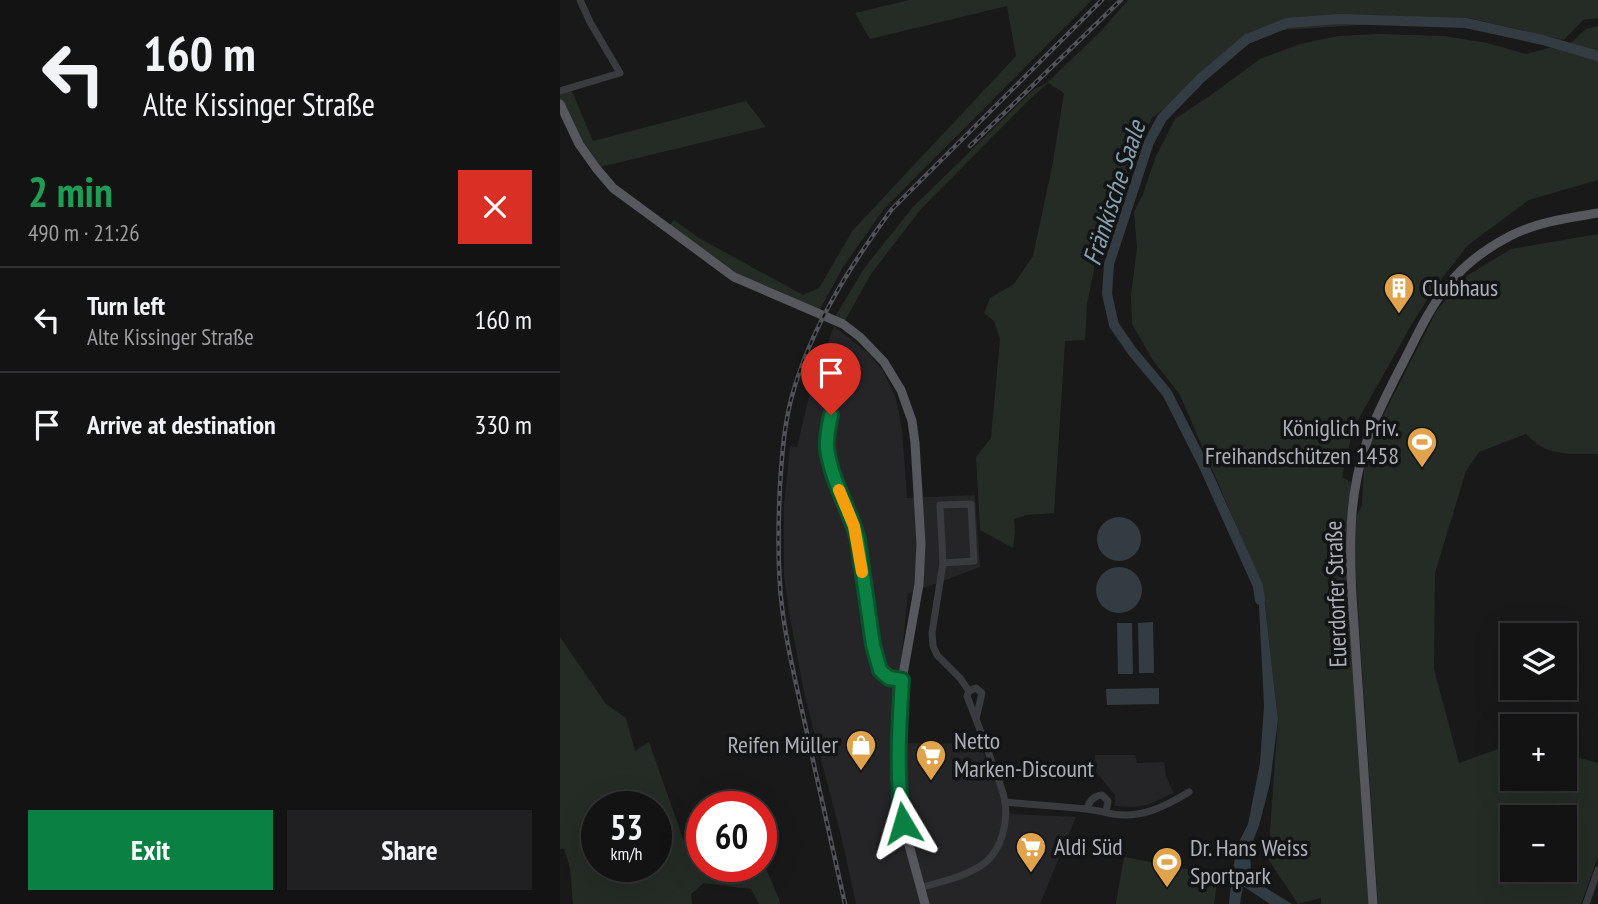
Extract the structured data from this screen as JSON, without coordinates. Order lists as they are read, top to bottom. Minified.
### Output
{"streets":{"main road":["Euerdorfer Straße"]},"water":["Fränkische Saale"],"places":{"building":["Clubhaus"],"sports":["Königlich Priv. Freihandschützen 1458","Dr. Hans Weiss Sportpark"],"shop":["Reifen Müller"],"supermarket":["Netto Marken-Discount","Aldi Süd"]},"page":{"turn":["160 m","Alte Kissinger Straße"],"heading":["2 min","490 m · 21:26"],"list":[{"name":"Turn left","note":"Alte Kissinger Straße","value":"160 m"},{"name":"Arrive at destination","value":"330 m"}],"map_buttons":["+","−"],"speed":"53 km/h","limit":"60","buttons":["Exit","Share"]}}
